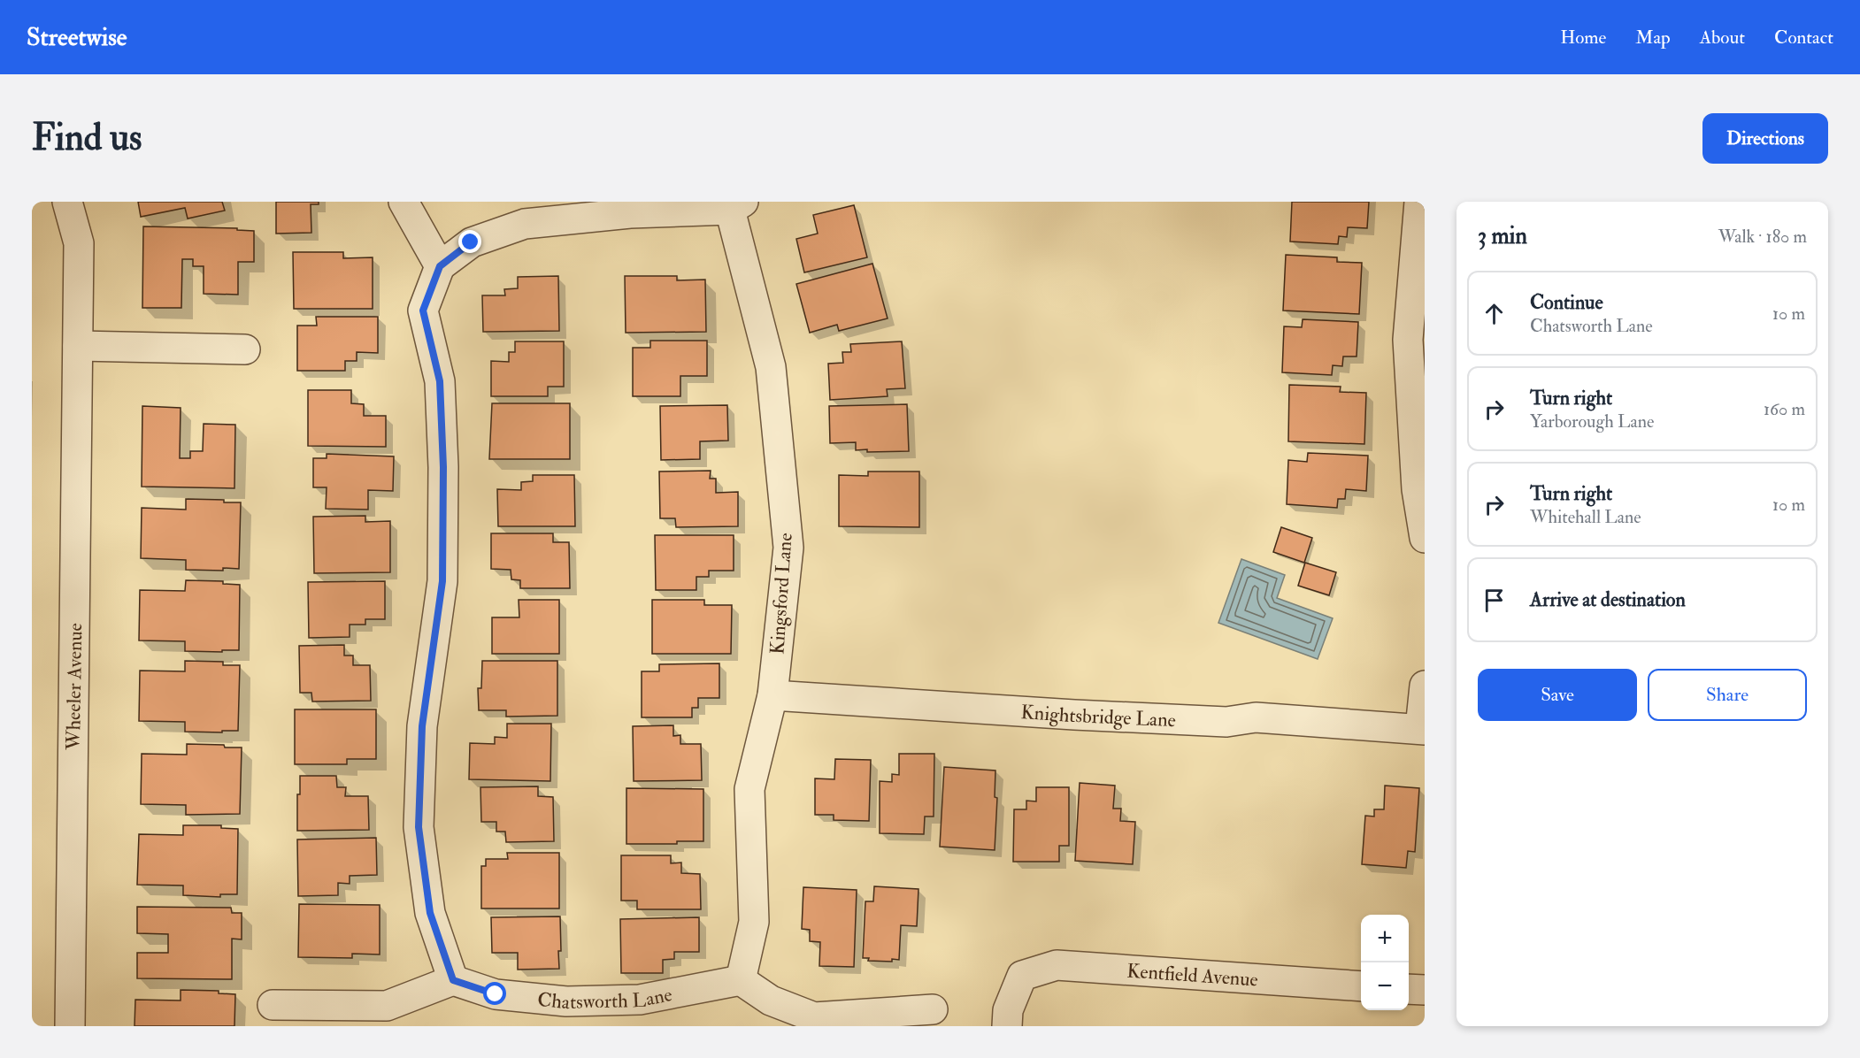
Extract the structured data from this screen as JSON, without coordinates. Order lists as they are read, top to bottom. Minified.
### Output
{"streets":{"street":["Kingsford Lane","Wheeler Avenue","Knightsbridge Lane","Kentfield Avenue","Chatsworth Lane"]},"crossings":[["Kingsford Lane","Knightsbridge Lane"],["Kingsford Lane","Chatsworth Lane"]],"page":{"header":"Streetwise","nav":["Home","Map","About","Contact"],"buttons":["Directions",["Save","Share"]],"title":"Find us","heading":["3 min","Walk · 180 m"],"list":[["Continue","Chatsworth Lane","10 m"],["Turn right","Yarborough Lane","160 m"],["Turn right","Whitehall Lane","10 m"],"Arrive at destination"],"map_buttons":["+","−"]}}
